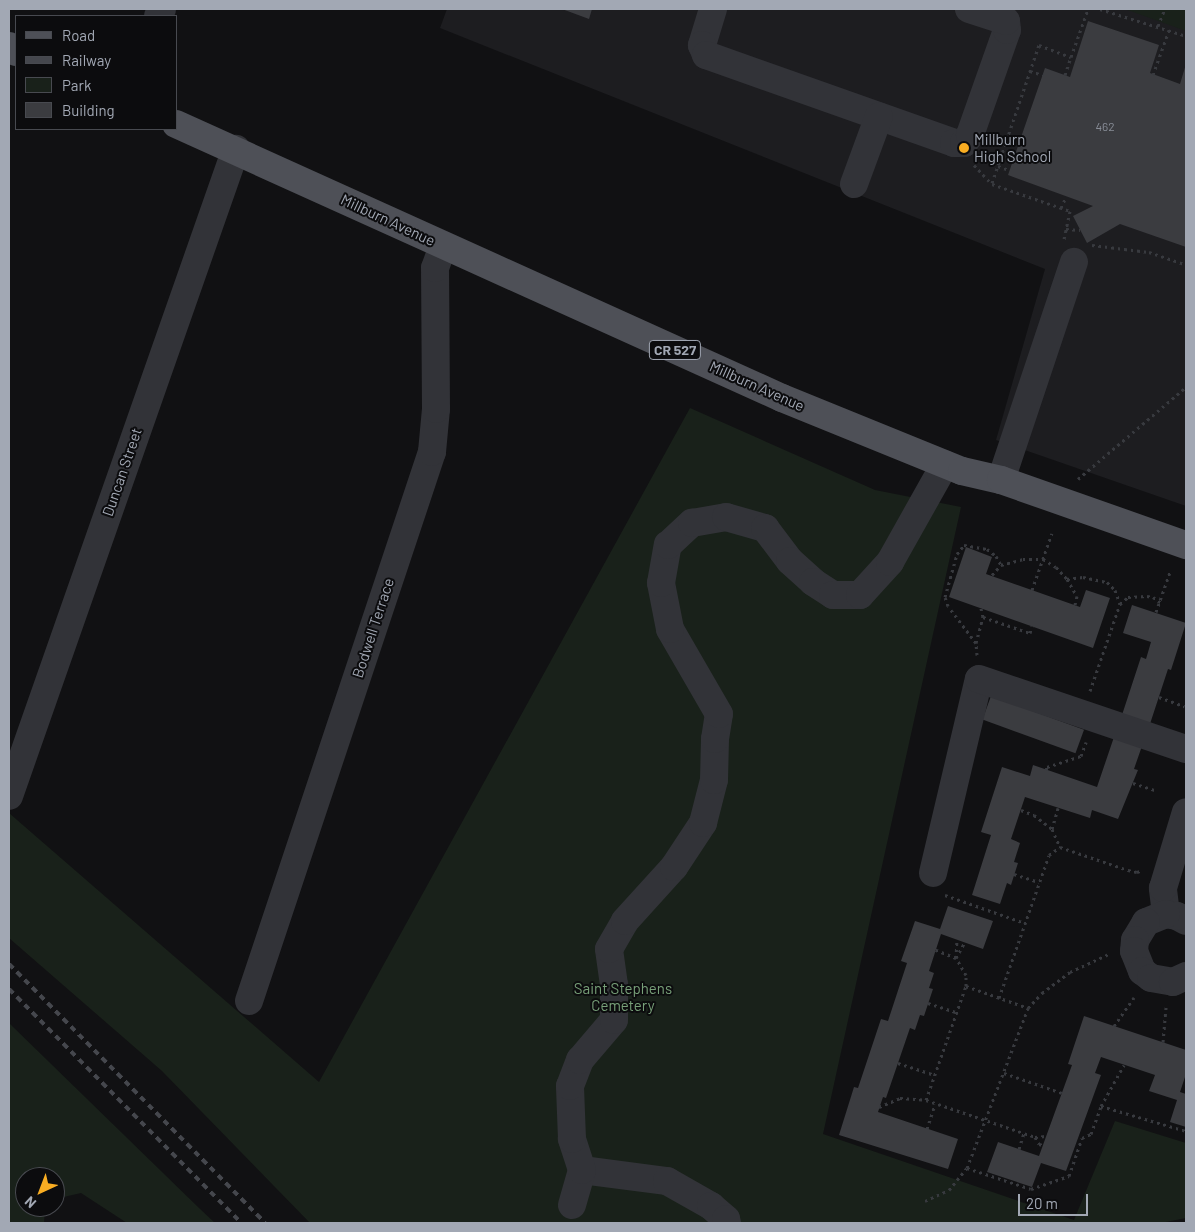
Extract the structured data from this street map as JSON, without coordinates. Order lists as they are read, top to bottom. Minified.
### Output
{"streets":{"main road":["Millburn Avenue","CR 527"],"street":["Duncan Street","Bodwell Terrace"]},"crossings":[["Millburn Avenue","Duncan Street"],["Millburn Avenue","Bodwell Terrace"]],"parks":["Saint Stephens Cemetery"],"places":["Millburn High School"],"house_numbers":["462"],"legend":["Road","Railway","Park","Building"],"scale_bar":"20 m","north":"bottom left"}
